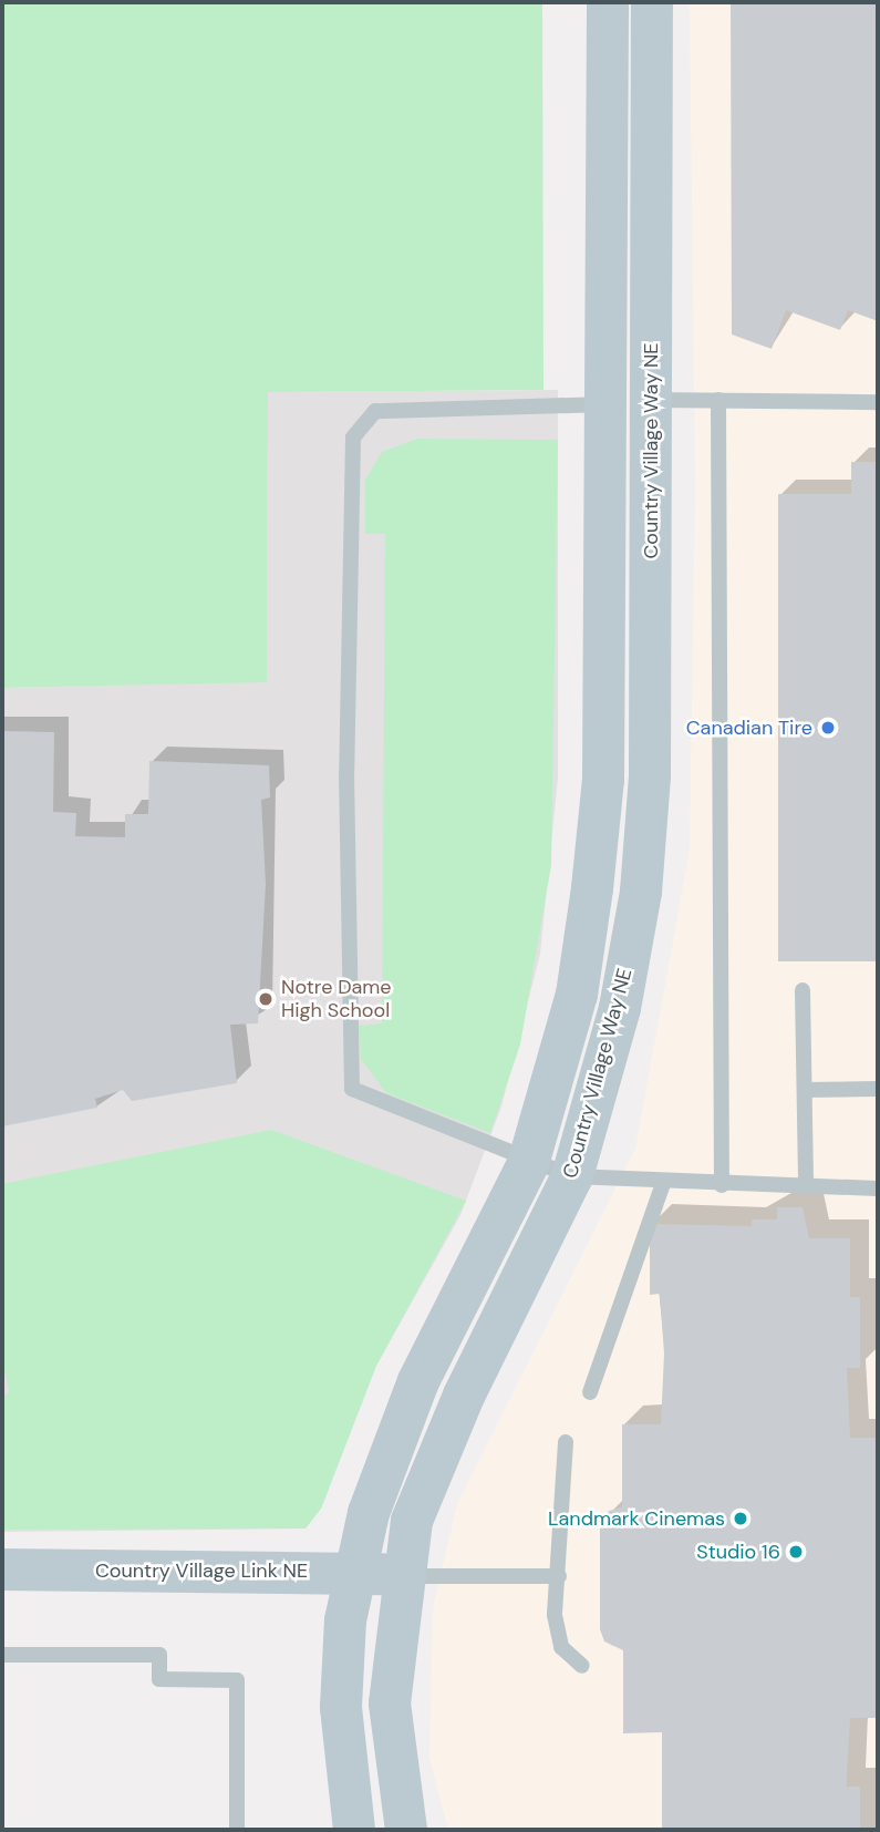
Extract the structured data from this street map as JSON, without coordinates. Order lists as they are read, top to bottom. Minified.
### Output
{"streets":{"street":["Country Village Way NE","Country Village Link NE"]},"crossings":[["Country Village Way NE","Country Village Link NE"]],"places":["Canadian Tire","Notre Dame High School","Landmark Cinemas","Studio 16"]}
